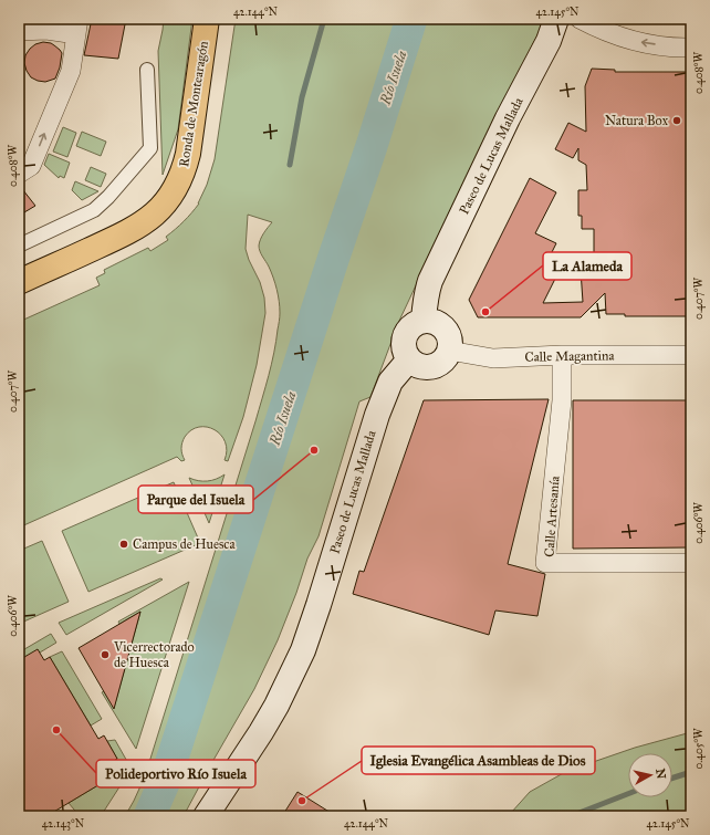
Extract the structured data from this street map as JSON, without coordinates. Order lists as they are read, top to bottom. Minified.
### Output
{"streets":{"main road":["Ronda de Montearagón","Paseo de Lucas Mallada"],"street":["Calle Magantina","Calle Artesanía"]},"crossings":[["Paseo de Lucas Mallada","Calle Magantina"],["Calle Magantina","Calle Artesanía"]],"water":["Río Isuela"],"places":["Natura Box","La Alameda","Parque del Isuela","Campus de Huesca","Vicerrectorado de Huesca","Polideportivo Río Isuela","Iglesia Evangélica Asambleas de Dios"],"north":"right","coordinates":["42.144°N","42.145°N","0.408°W","0.407°W","0.406°W","0.405°W","42.143°N"]}
